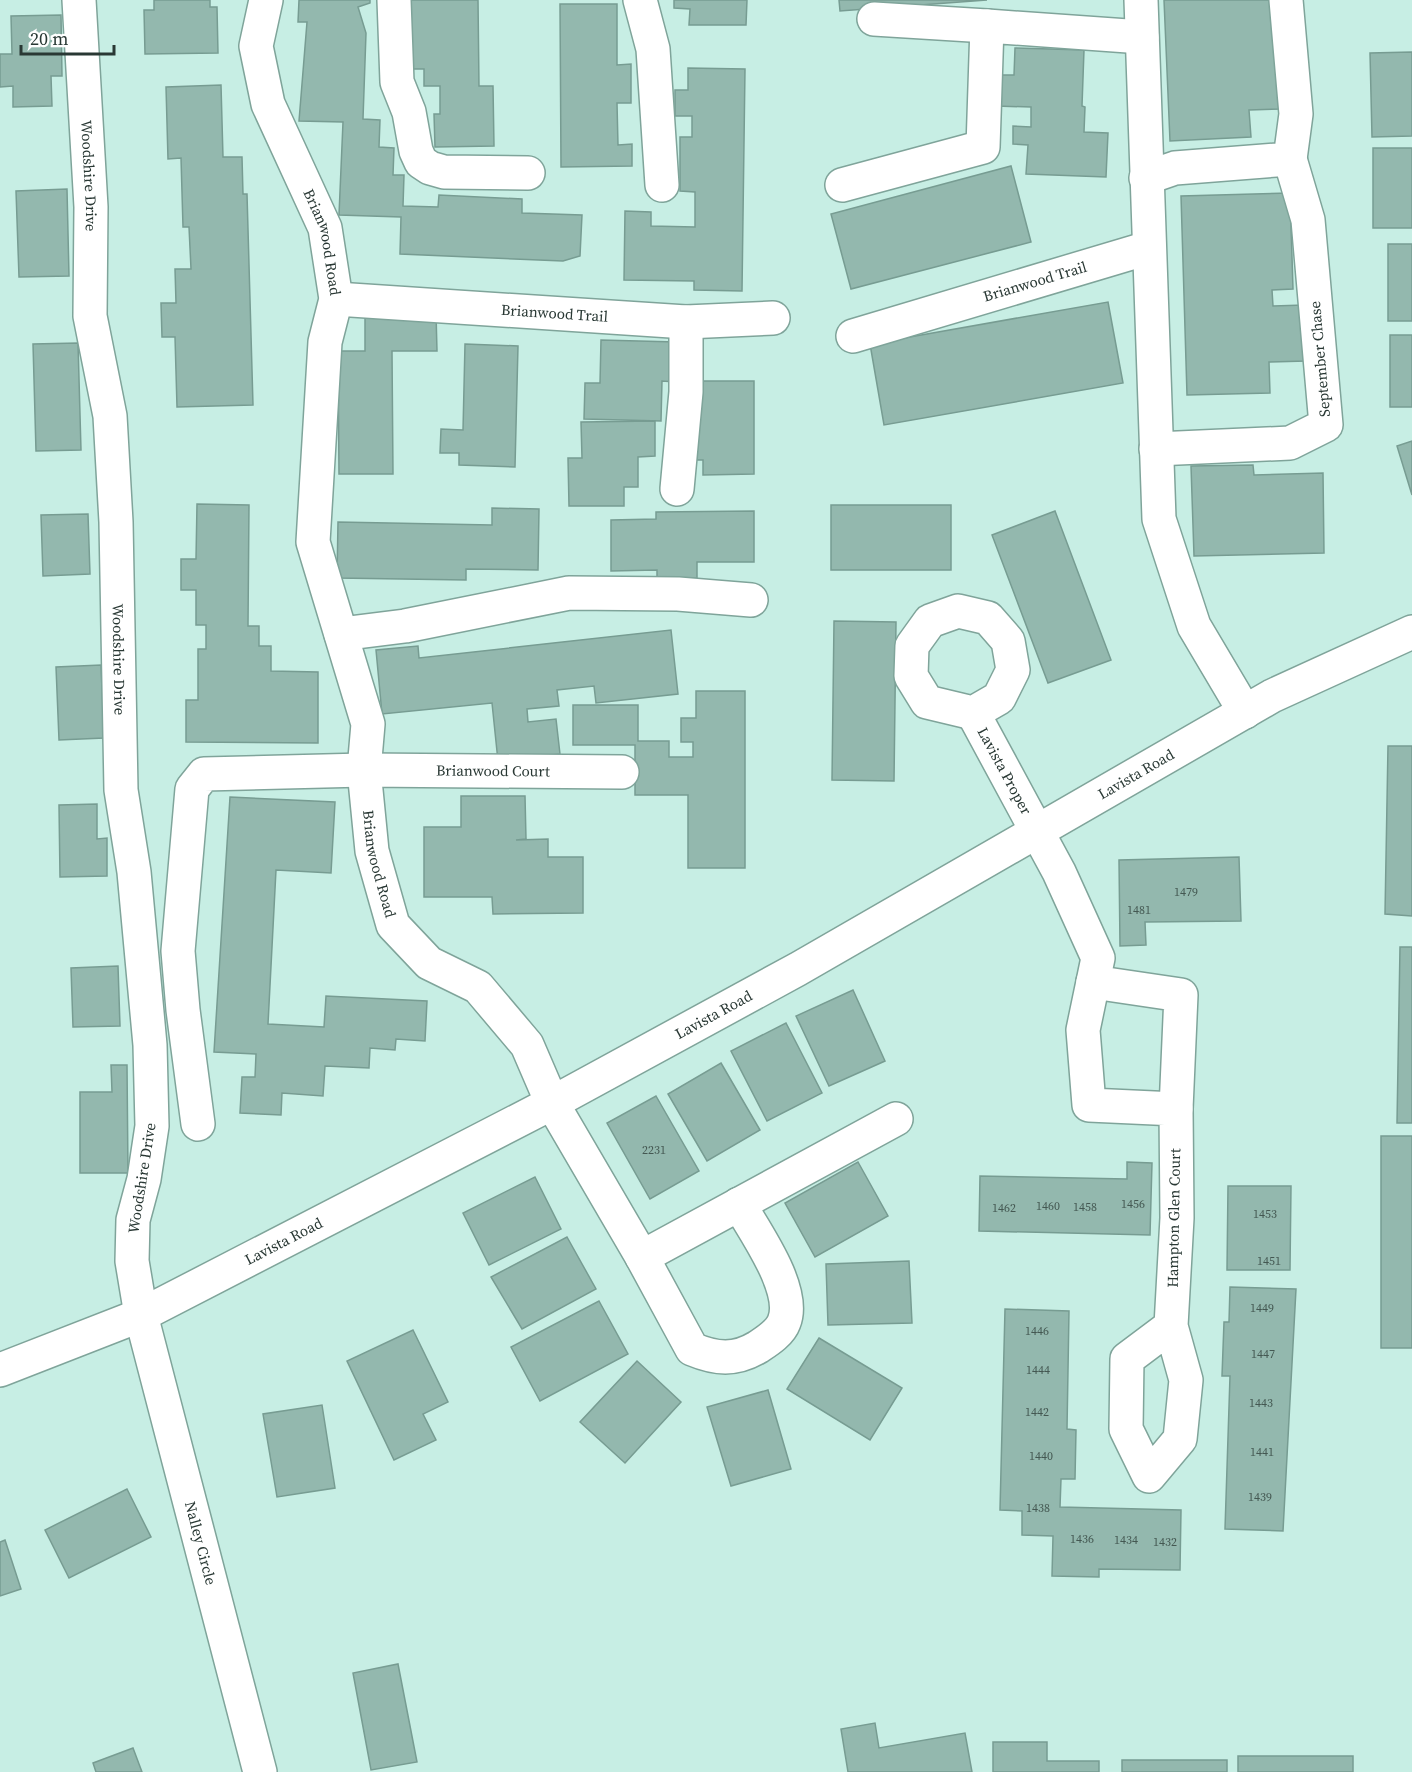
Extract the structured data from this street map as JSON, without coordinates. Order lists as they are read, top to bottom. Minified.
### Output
{"streets":{"street":["Woodshire Drive","Brianwood Road","Brianwood Trail","September Chase","Brianwood Court","Lavista Proper","Lavista Road","Hampton Glen Court","Nalley Circle"]},"crossings":[["Woodshire Drive","Lavista Road"],["Woodshire Drive","Nalley Circle"],["Brianwood Road","Brianwood Trail"],["Brianwood Road","Brianwood Court"],["Brianwood Road","Lavista Road"],["Lavista Proper","Lavista Road"],["Lavista Road","Nalley Circle"]],"house_numbers":["1479","1481","2231","1456","1460","1458","1462","1453","1451","1449","1446","1447","1444","1443","1442","1441","1440","1439","1438","1436","1434","1432"],"scale_bar":"20 m"}
